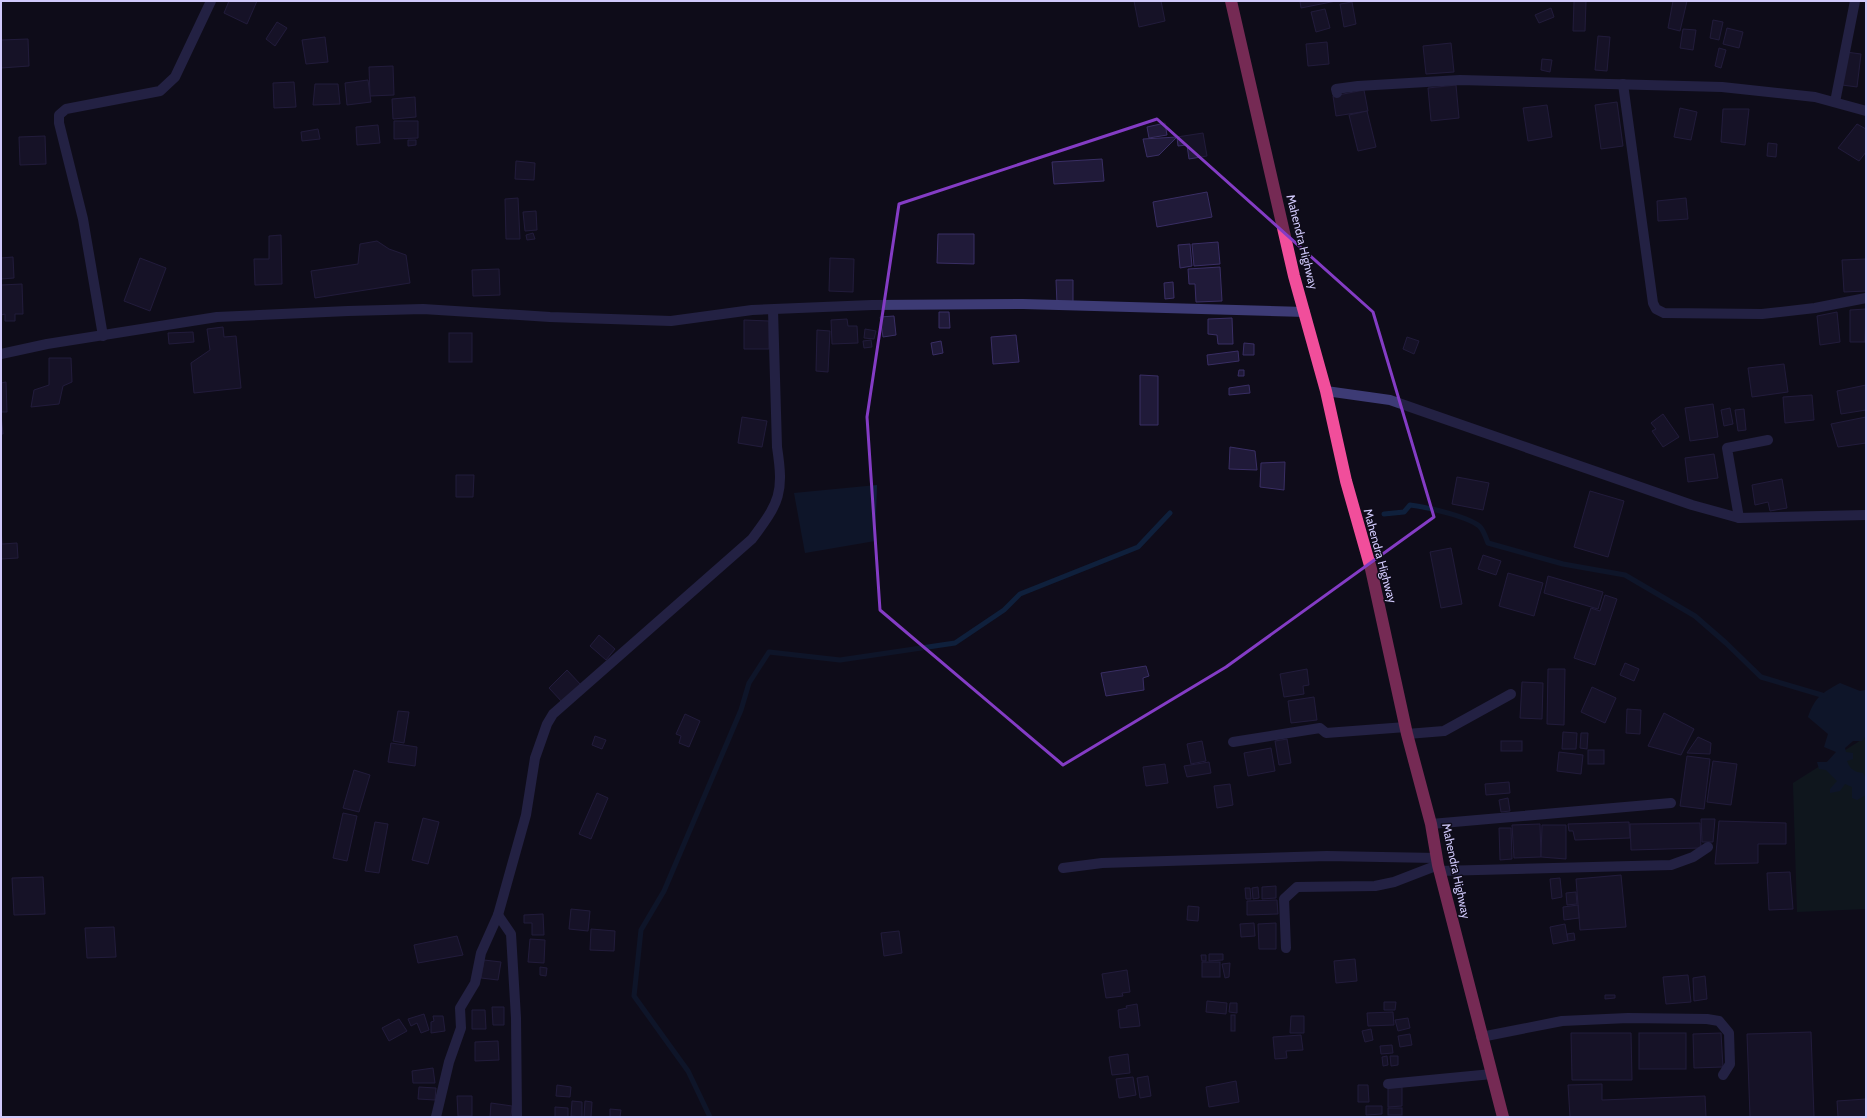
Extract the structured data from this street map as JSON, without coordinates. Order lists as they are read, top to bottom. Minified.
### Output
{"streets":{"highway":["Mahendra Highway"]}}
